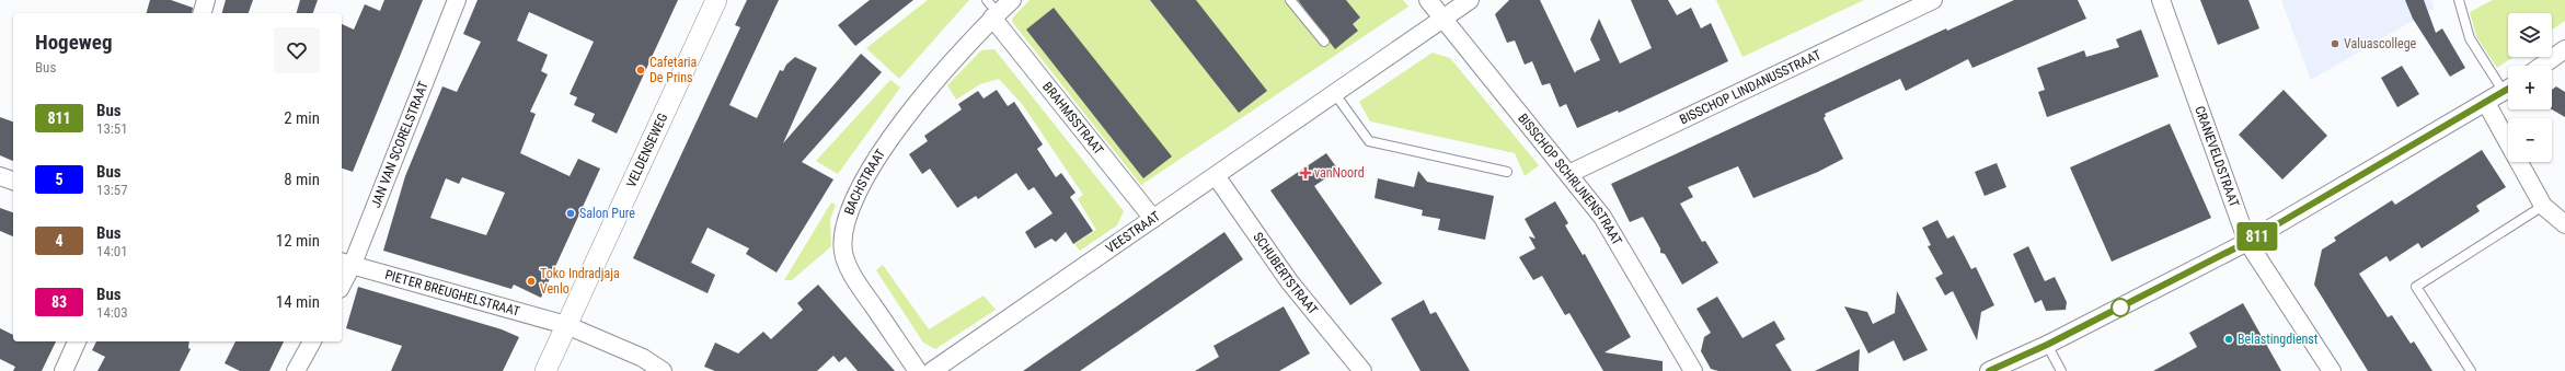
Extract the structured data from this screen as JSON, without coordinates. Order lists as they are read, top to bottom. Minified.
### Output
{"streets":{"street":["BISSCHOP LINDANUSSTRAAT","BRAHMSSTRAAT","JAN VAN SCORELSTRAAT","VELDENSEWEG","CRANEVELDSTRAAT","BISSCHOP SCHRIJNENSTRAAT","BACHSTRAAT","VEESTRAAT","SCHUBERTSTRAAT","PIETER BREUGHELSTRAAT"]},"crossings":[["BISSCHOP LINDANUSSTRAAT","BISSCHOP SCHRIJNENSTRAAT"],["BRAHMSSTRAAT","BACHSTRAAT"],["BRAHMSSTRAAT","VEESTRAAT"],["JAN VAN SCORELSTRAAT","PIETER BREUGHELSTRAAT"],["VELDENSEWEG","PIETER BREUGHELSTRAAT"],["BISSCHOP SCHRIJNENSTRAAT","VEESTRAAT"],["VEESTRAAT","SCHUBERTSTRAAT"]],"places":{"other":["Valuascollege","Cafetaria De Prins","Salon Pure","Toko Indradjaja Venlo","Belastingdienst"],"health":["vanNoord"]},"lines":["bus line 811"],"page":{"on_map":"811","map_buttons":["+","−"],"heading":["Hogeweg","Bus"],"list":[{"mark":"811","name":"Bus","note":"13:51","value":"2 min"},{"mark":"5","name":"Bus","note":"13:57","value":"8 min"},{"mark":"4","name":"Bus","note":"14:01","value":"12 min"},{"mark":"83","name":"Bus","note":"14:03","value":"14 min"}]}}
